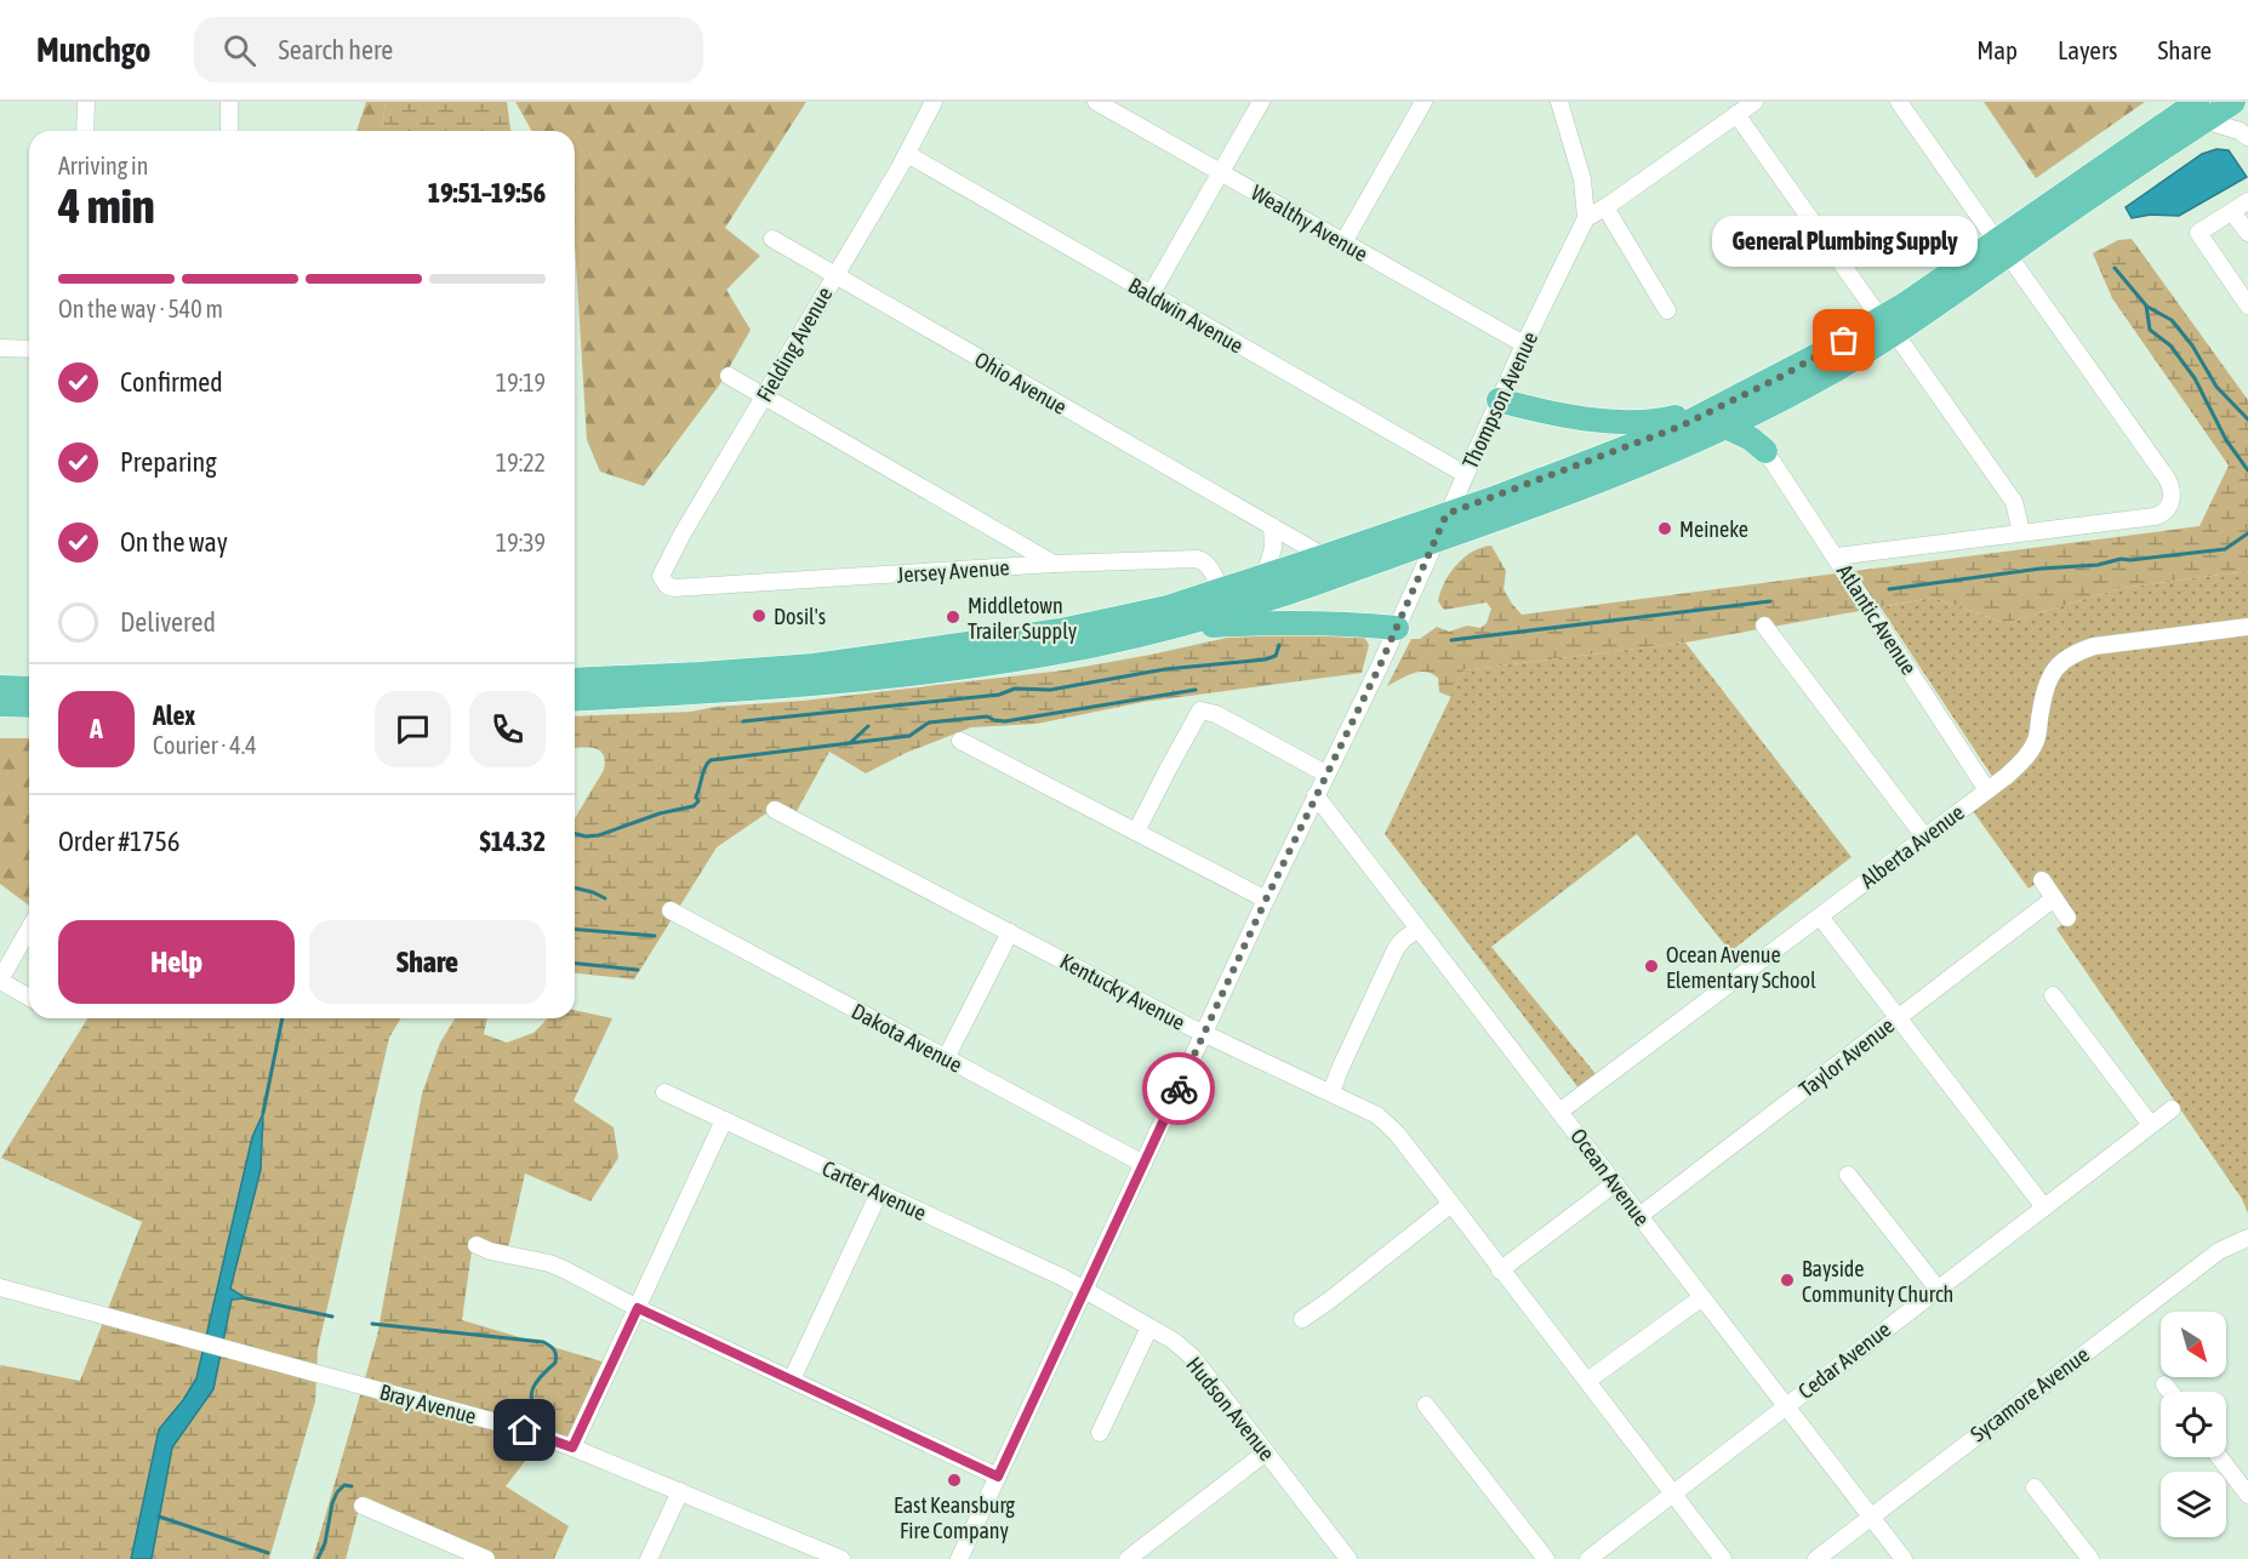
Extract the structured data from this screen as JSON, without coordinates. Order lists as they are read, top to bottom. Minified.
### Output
{"streets":{"street":["Wealthy Avenue","Baldwin Avenue","Fielding Avenue","Ohio Avenue","Thompson Avenue","Jersey Avenue","Atlantic Avenue","Alberta Avenue","Kentucky Avenue","Dakota Avenue","Taylor Avenue","Ocean Avenue","Carter Avenue","Cedar Avenue","Sycamore Avenue","Bray Avenue","Hudson Avenue"]},"crossings":[["Wealthy Avenue","Thompson Avenue"],["Baldwin Avenue","Fielding Avenue"],["Baldwin Avenue","Thompson Avenue"],["Fielding Avenue","Ohio Avenue"],["Fielding Avenue","Jersey Avenue"],["Thompson Avenue","Kentucky Avenue"],["Thompson Avenue","Dakota Avenue"],["Thompson Avenue","Ocean Avenue"],["Thompson Avenue","Carter Avenue"],["Thompson Avenue","Hudson Avenue"],["Atlantic Avenue","Alberta Avenue"],["Alberta Avenue","Ocean Avenue"],["Kentucky Avenue","Cedar Avenue"],["Taylor Avenue","Ocean Avenue"],["Ocean Avenue","Cedar Avenue"],["Ocean Avenue","Sycamore Avenue"],["Carter Avenue","Hudson Avenue"]],"places":["General Plumbing Supply","Meineke","Dosil's","Middletown Trailer Supply","Ocean Avenue Elementary School","Bayside Community Church","East Keansburg Fire Company"],"north":"bottom right","page":{"header":"Munchgo","search":"Search here","nav":["Map","Layers","Share"],"heading":["4 min","Arriving in","19:51–19:56"],"panel":["Alex","Courier · 4.4","Order #1756","$14.32"],"bubble":"General Plumbing Supply","bar":"On the way · 540 m","list":[["Confirmed","19:19"],["Preparing","19:22"],["On the way","19:39"],"Delivered"],"round":"A","buttons":["Help","Share"]}}
